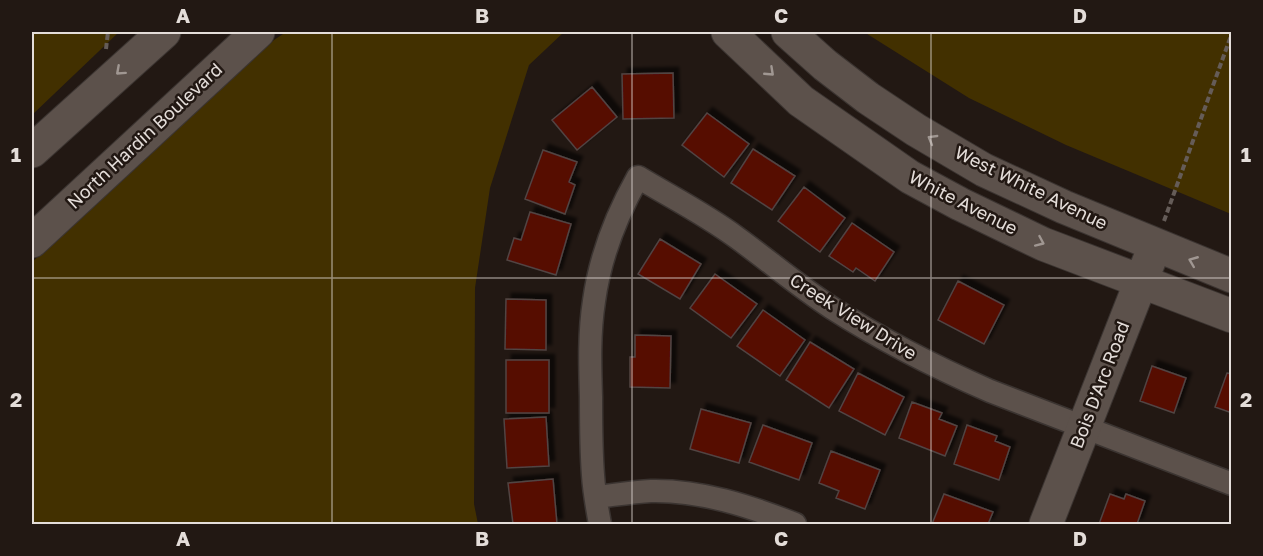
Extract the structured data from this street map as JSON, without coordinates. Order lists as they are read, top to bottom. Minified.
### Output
{"streets":{"main road":["North Hardin Boulevard","West White Avenue","White Avenue","Bois D'Arc Road"],"street":["Creek View Drive"]},"crossings":[["West White Avenue","Bois D'Arc Road"],["White Avenue","Bois D'Arc Road"],["Creek View Drive","Bois D'Arc Road"]],"one_way":["West White Avenue","White Avenue"],"grid":{"columns":["A","B","C","D"],"rows":["1","2"]}}
